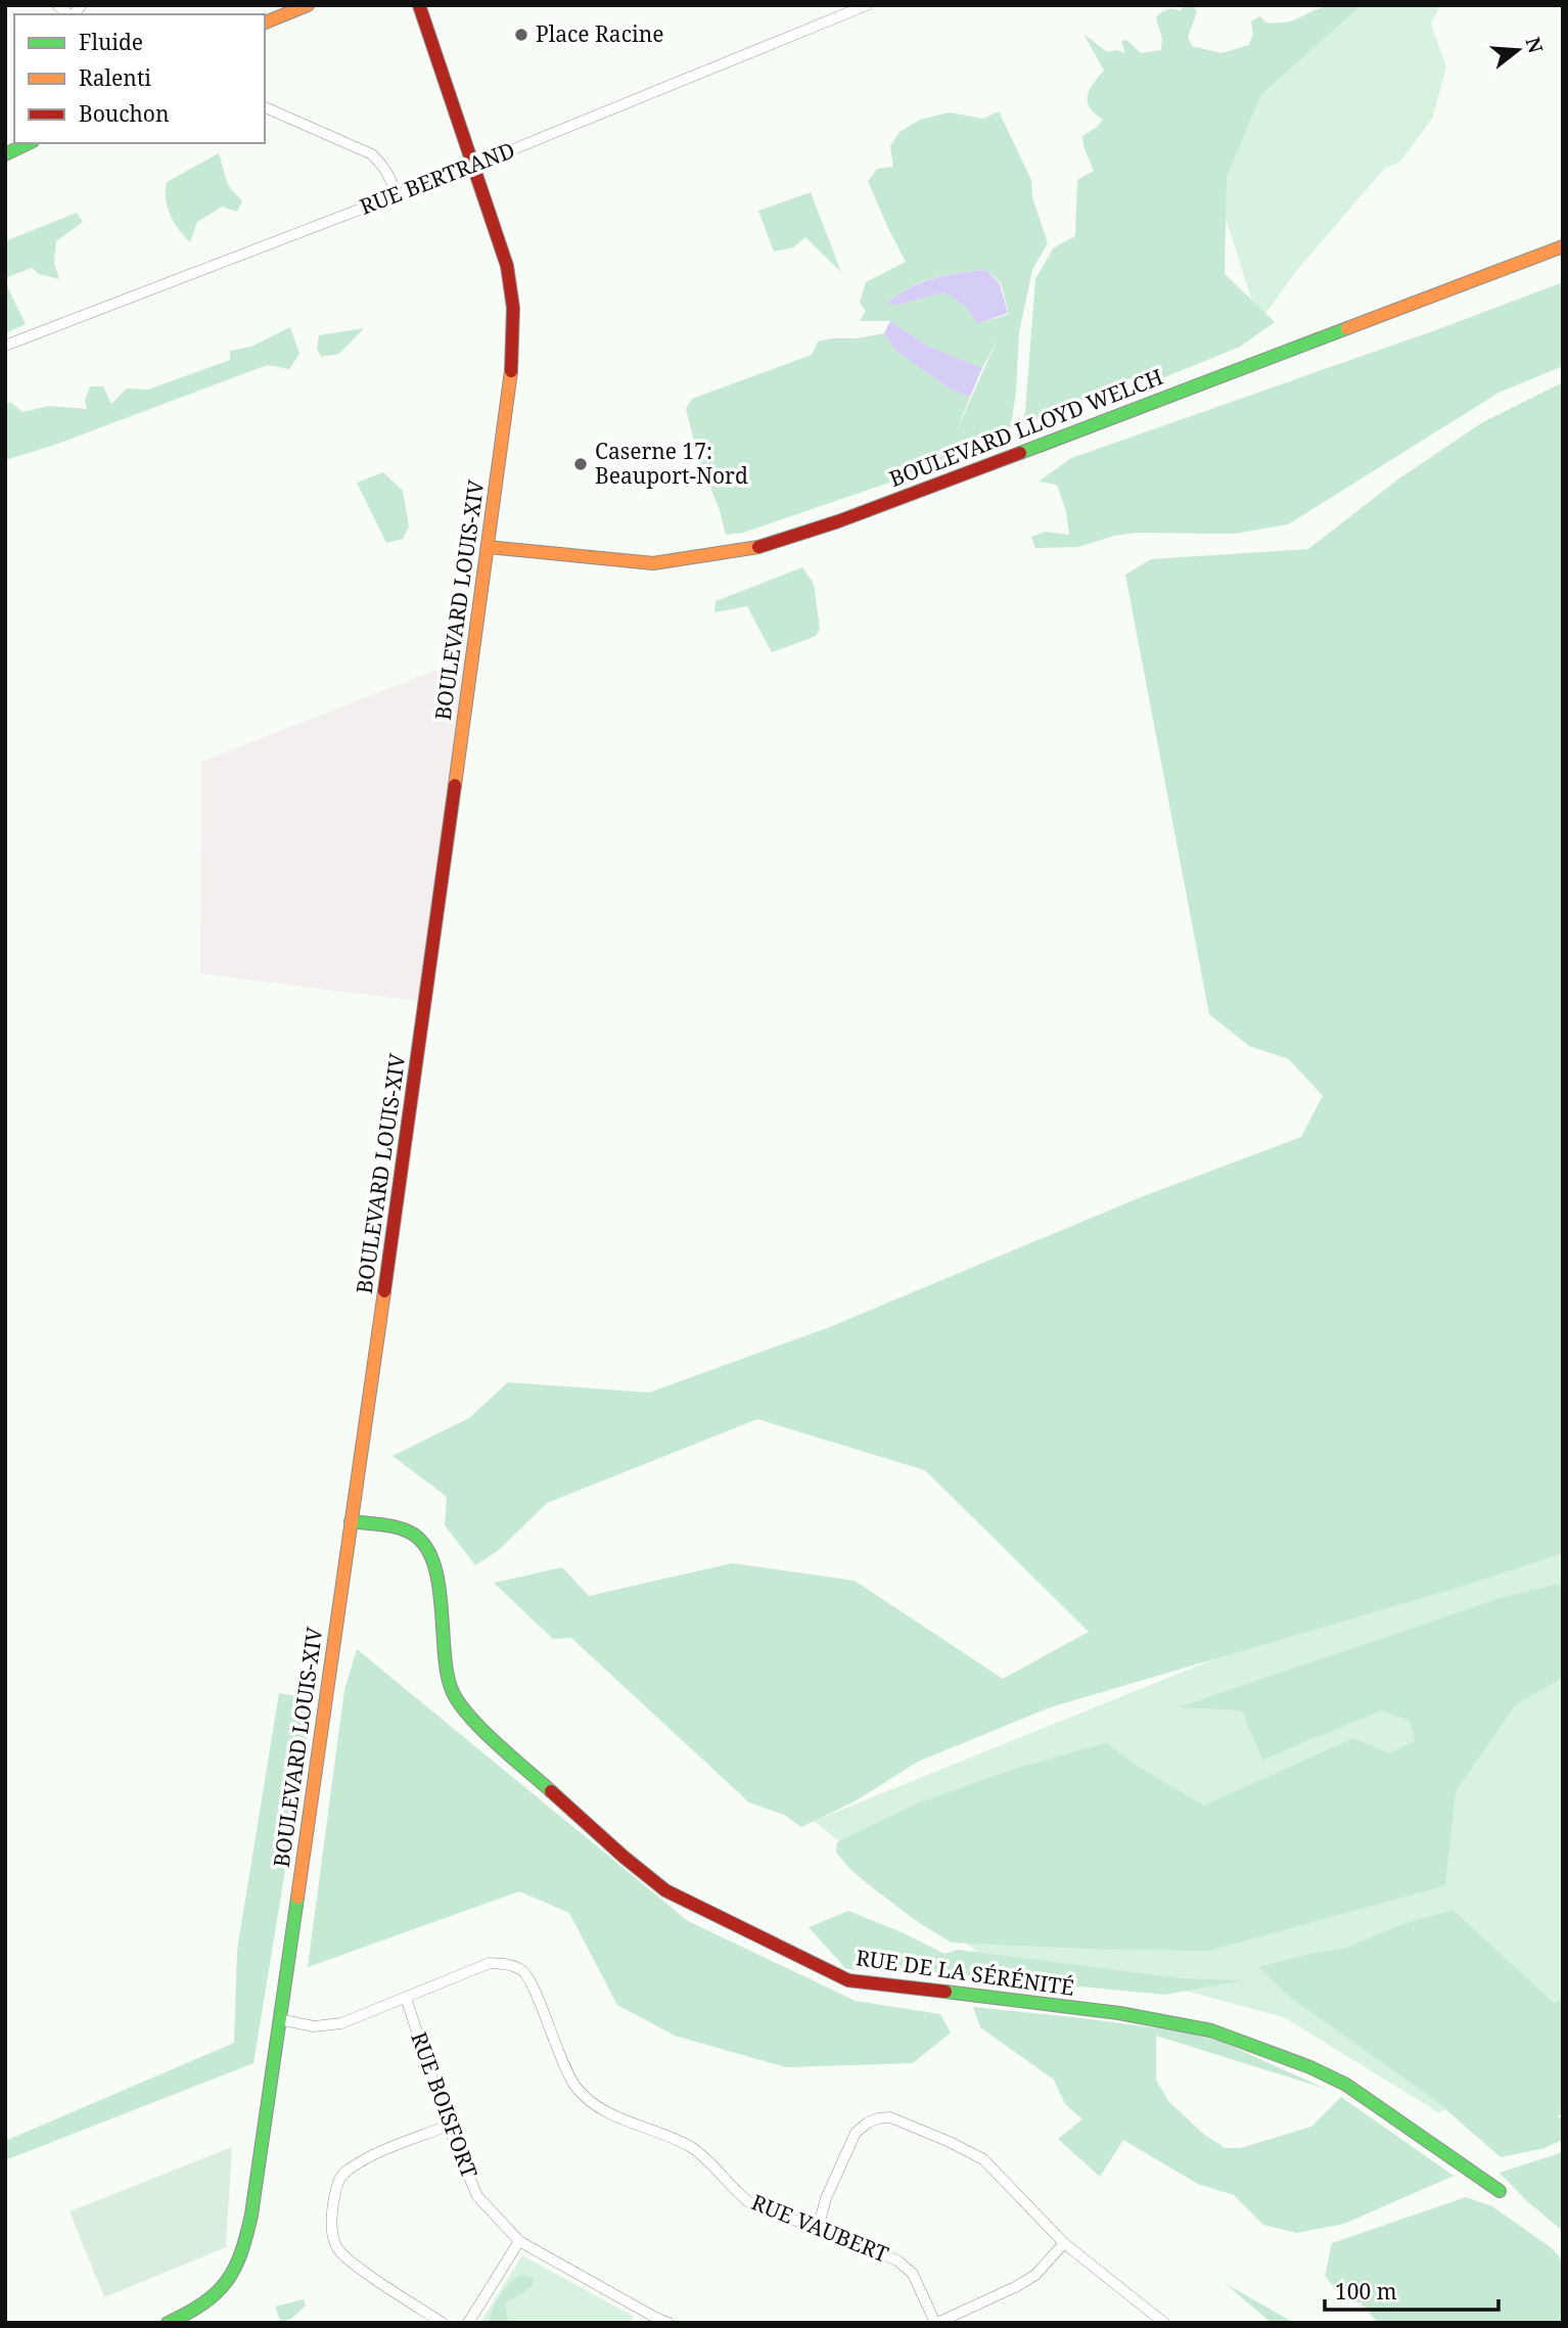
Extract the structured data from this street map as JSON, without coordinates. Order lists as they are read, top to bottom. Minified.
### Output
{"streets":{"main road":["BOULEVARD LLOYD WELCH","BOULEVARD LOUIS-XIV","RUE DE LA SÉRÉNITÉ"],"street":["RUE BERTRAND","RUE BOISFORT","RUE VAUBERT"]},"crossings":[["RUE BERTRAND","BOULEVARD LOUIS-XIV"],["BOULEVARD LLOYD WELCH","BOULEVARD LOUIS-XIV"],["BOULEVARD LOUIS-XIV","RUE DE LA SÉRÉNITÉ"],["BOULEVARD LOUIS-XIV","RUE VAUBERT"],["RUE BOISFORT","RUE VAUBERT"]],"places":["Place Racine","Caserne 17: Beauport-Nord"],"legend":["Fluide","Ralenti","Bouchon"],"scale_bar":"100 m","north":"right"}
